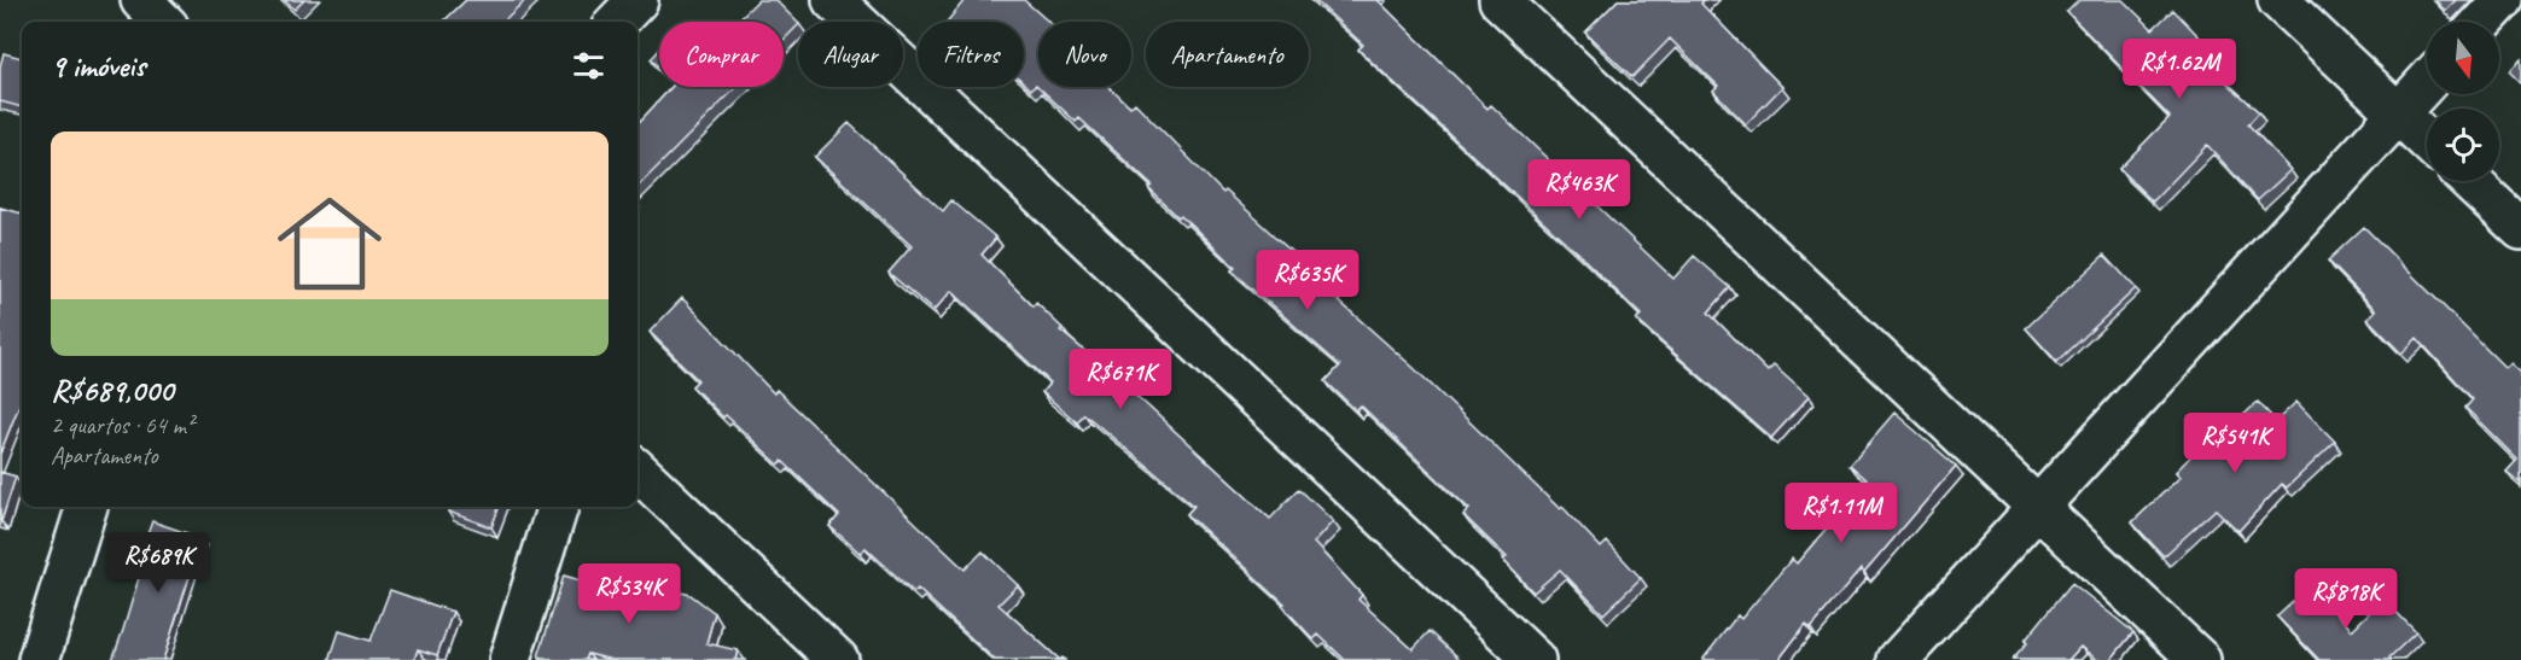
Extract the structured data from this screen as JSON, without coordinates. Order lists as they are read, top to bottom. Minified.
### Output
{"north":"bottom","page":{"chip":["Comprar","Alugar","Filtros","Novo","Apartamento"],"heading":"9 imóveis","price":["R$1.62M","R$463K","R$635K","R$671K","R$541K","R$1.11M","R$689K","R$534K","R$818K"],"list":[{"name":"R$689,000","note":"2 quartos · 64 m² · Apartamento"}]}}
